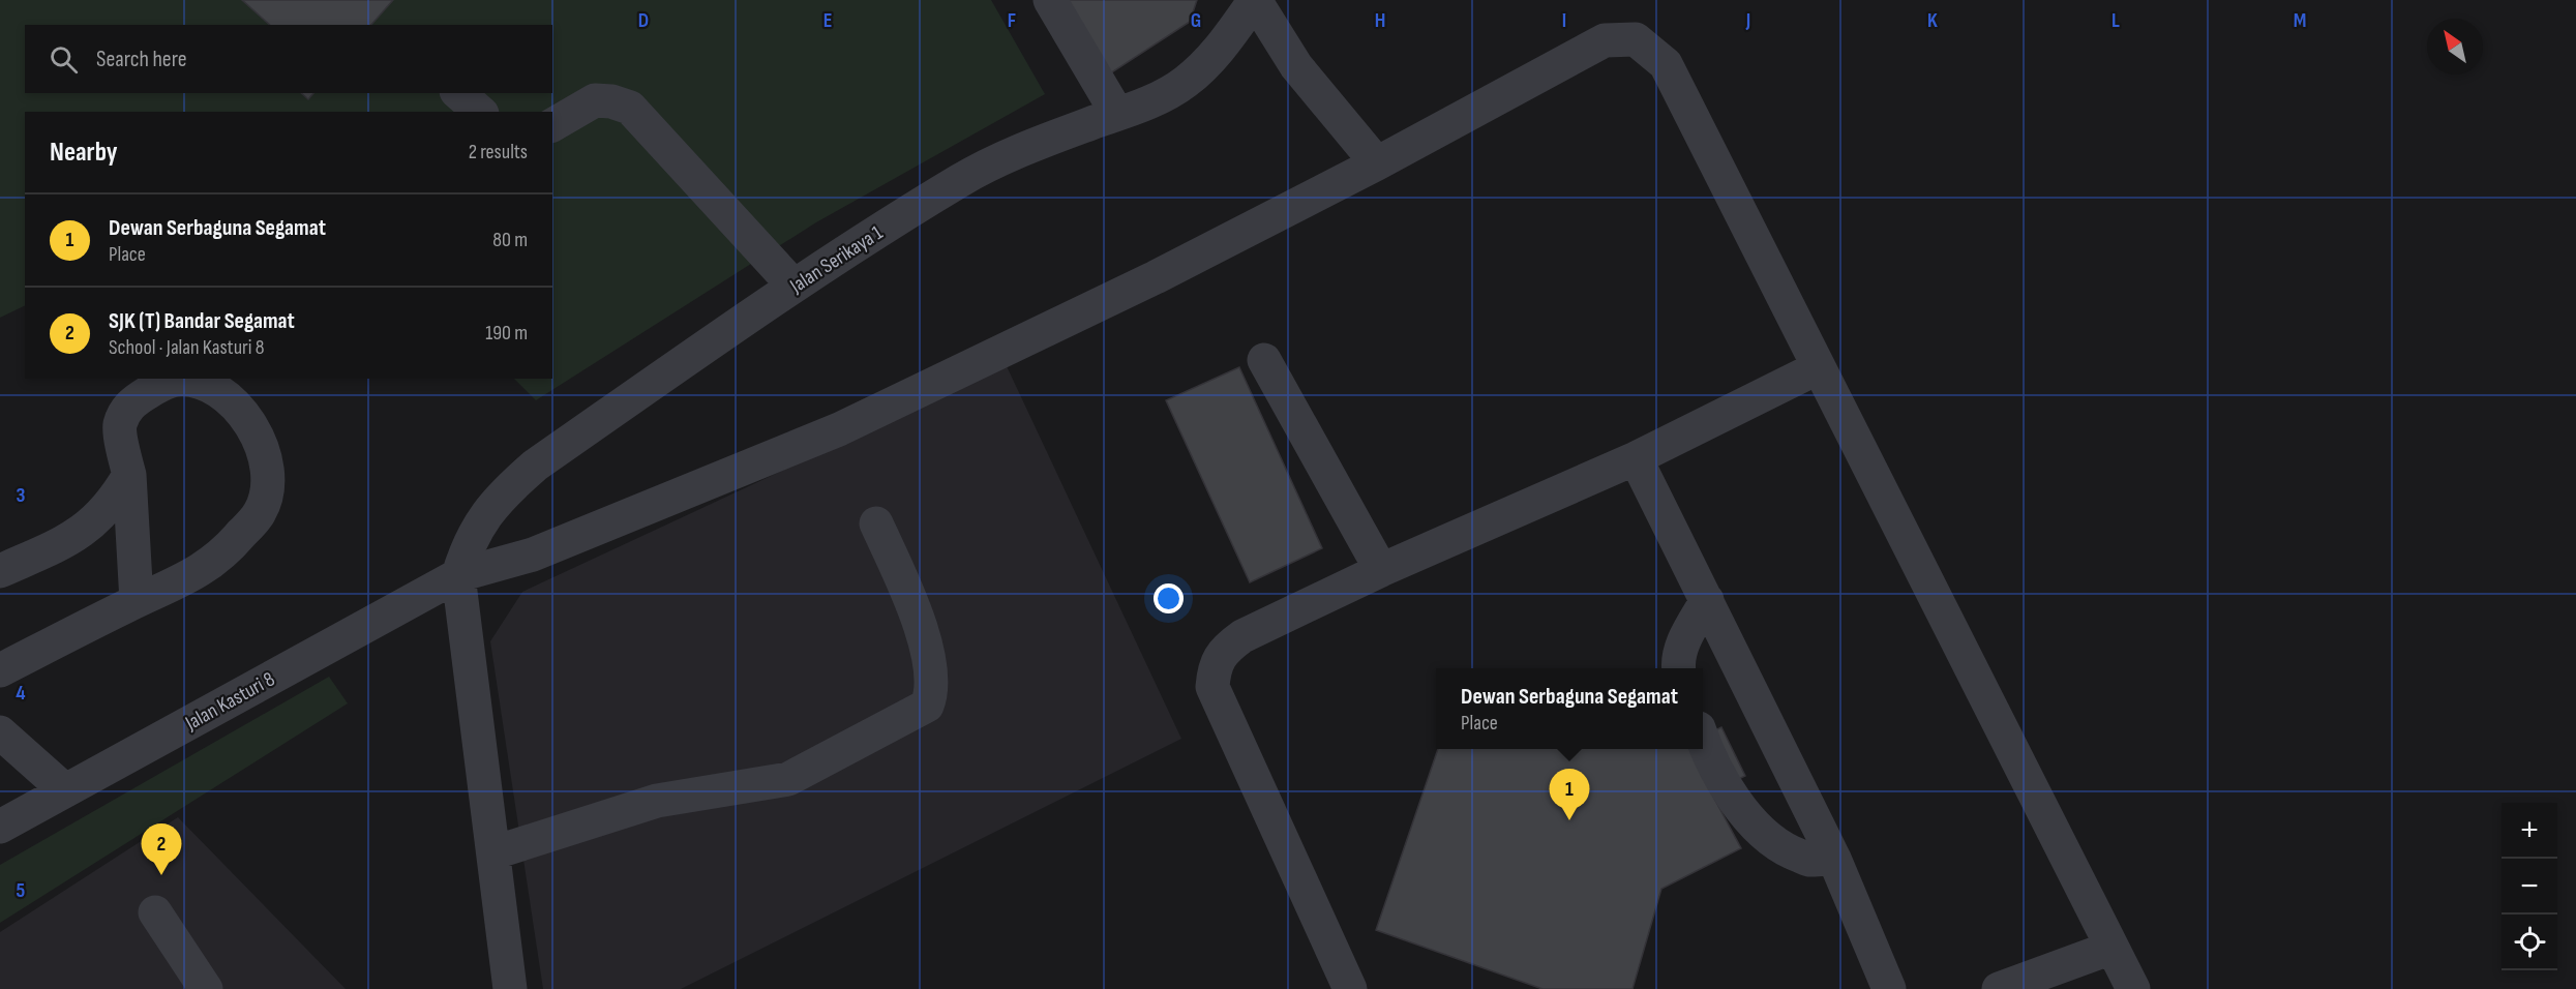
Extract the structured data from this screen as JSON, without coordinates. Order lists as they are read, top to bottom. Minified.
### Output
{"streets":{"street":["Jalan Serikaya 1","Jalan Kasturi 8"]},"crossings":[["Jalan Serikaya 1","Jalan Kasturi 8"]],"north":"top left","page":{"search":"Search here","heading":["Nearby","2 results"],"list":[{"mark":"1","name":"Dewan Serbaguna Segamat","note":"Place","value":"80 m"},{"mark":"2","name":"SJK (T) Bandar Segamat","note":"School · Jalan Kasturi 8","value":"190 m"}],"popup":["Dewan Serbaguna Segamat","Place"],"pins":["1","2"],"map_buttons":["+","−"]},"grid":{"columns":["D","E","F","G","H","I","J","K","L","M"],"rows":["3","4","5"]}}
